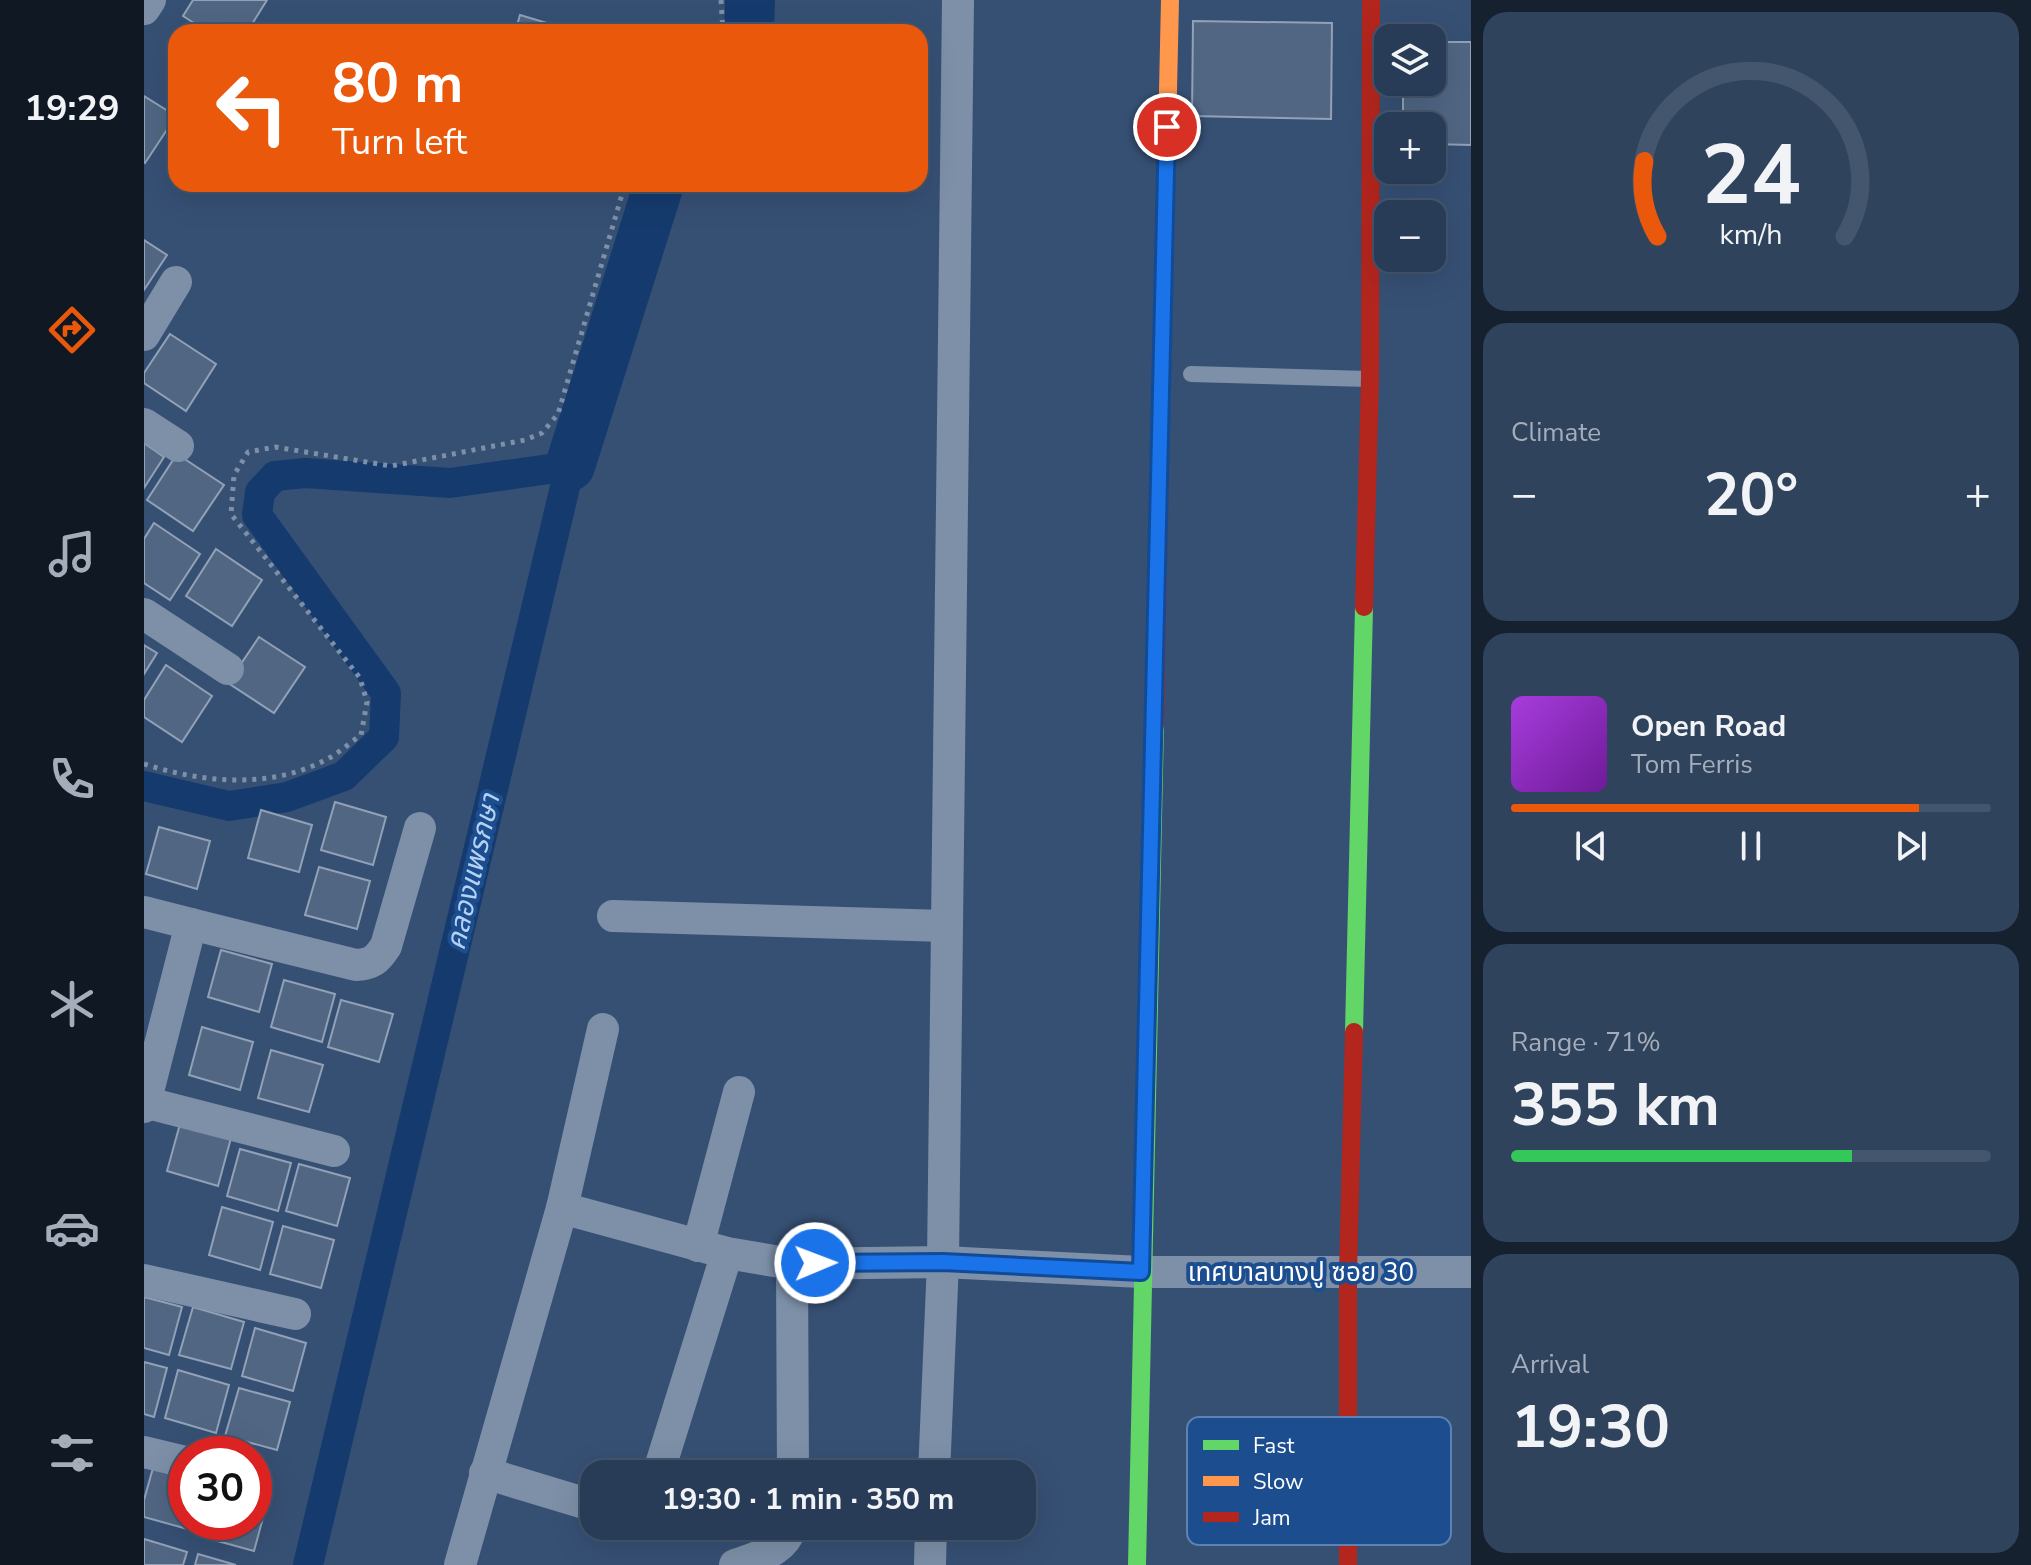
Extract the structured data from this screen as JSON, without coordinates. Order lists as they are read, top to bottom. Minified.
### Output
{"streets":{"street":["เทศบาลบางปู ซอย 30"]},"water":["คลองแพรกษา"],"legend":["Fast","Slow","Jam"],"page":{"tabs":"19:29","map_buttons":["+","−"],"turn":["80 m","Turn left"],"tile":["Climate",["Range · 71%","355 km"],["Arrival","19:30"]],"heat":["−","20°","+"],"song":["Open Road","Tom Ferris"],"limit":"30","trip":"19:30 · 1 min · 350 m","gauge":["24","km/h"]}}
